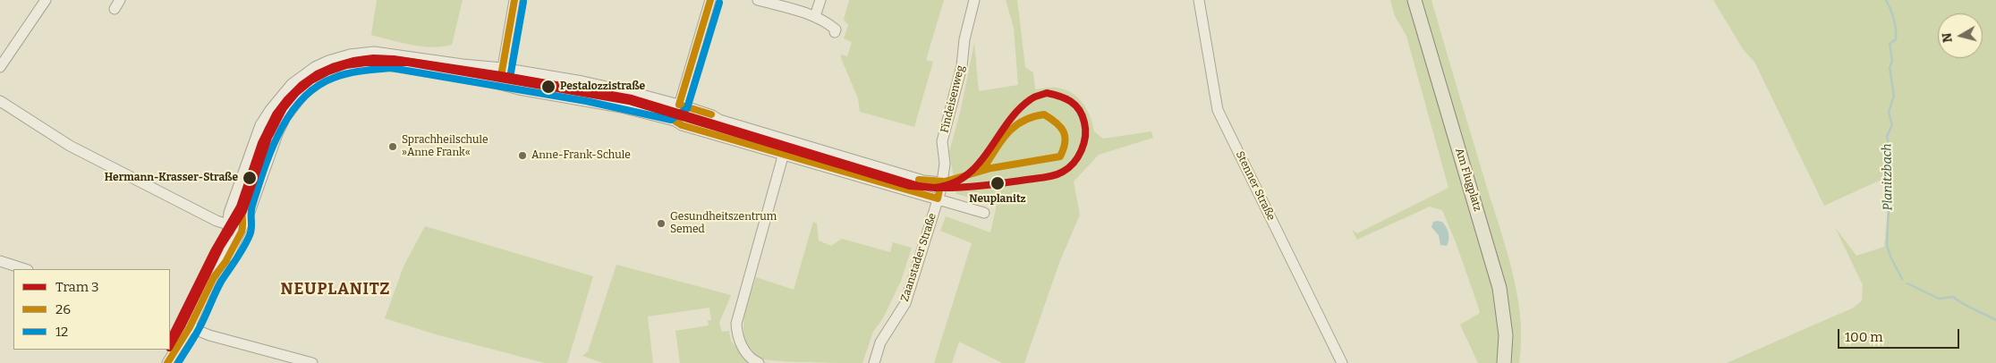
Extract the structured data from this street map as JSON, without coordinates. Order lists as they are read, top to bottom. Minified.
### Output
{"streets":{"main road":["Am Flugplatz"],"street":["Findeisenweg","Stenner Straße","Zaanstader Straße"]},"crossings":[["Findeisenweg","Zaanstader Straße"]],"districts":["NEUPLANITZ"],"water":["Planitzbach"],"places":["Pestalozzistraße","Sprachheilschule »Anne Frank«","Anne-Frank-Schule","Hermann-Krasser-Straße","Neuplanitz","Gesundheitszentrum Semed"],"lines":["transit line 26","transit line 12","tram line 3"],"legend":["Tram 3","26","12"],"scale_bar":"100 m","north":"left"}
